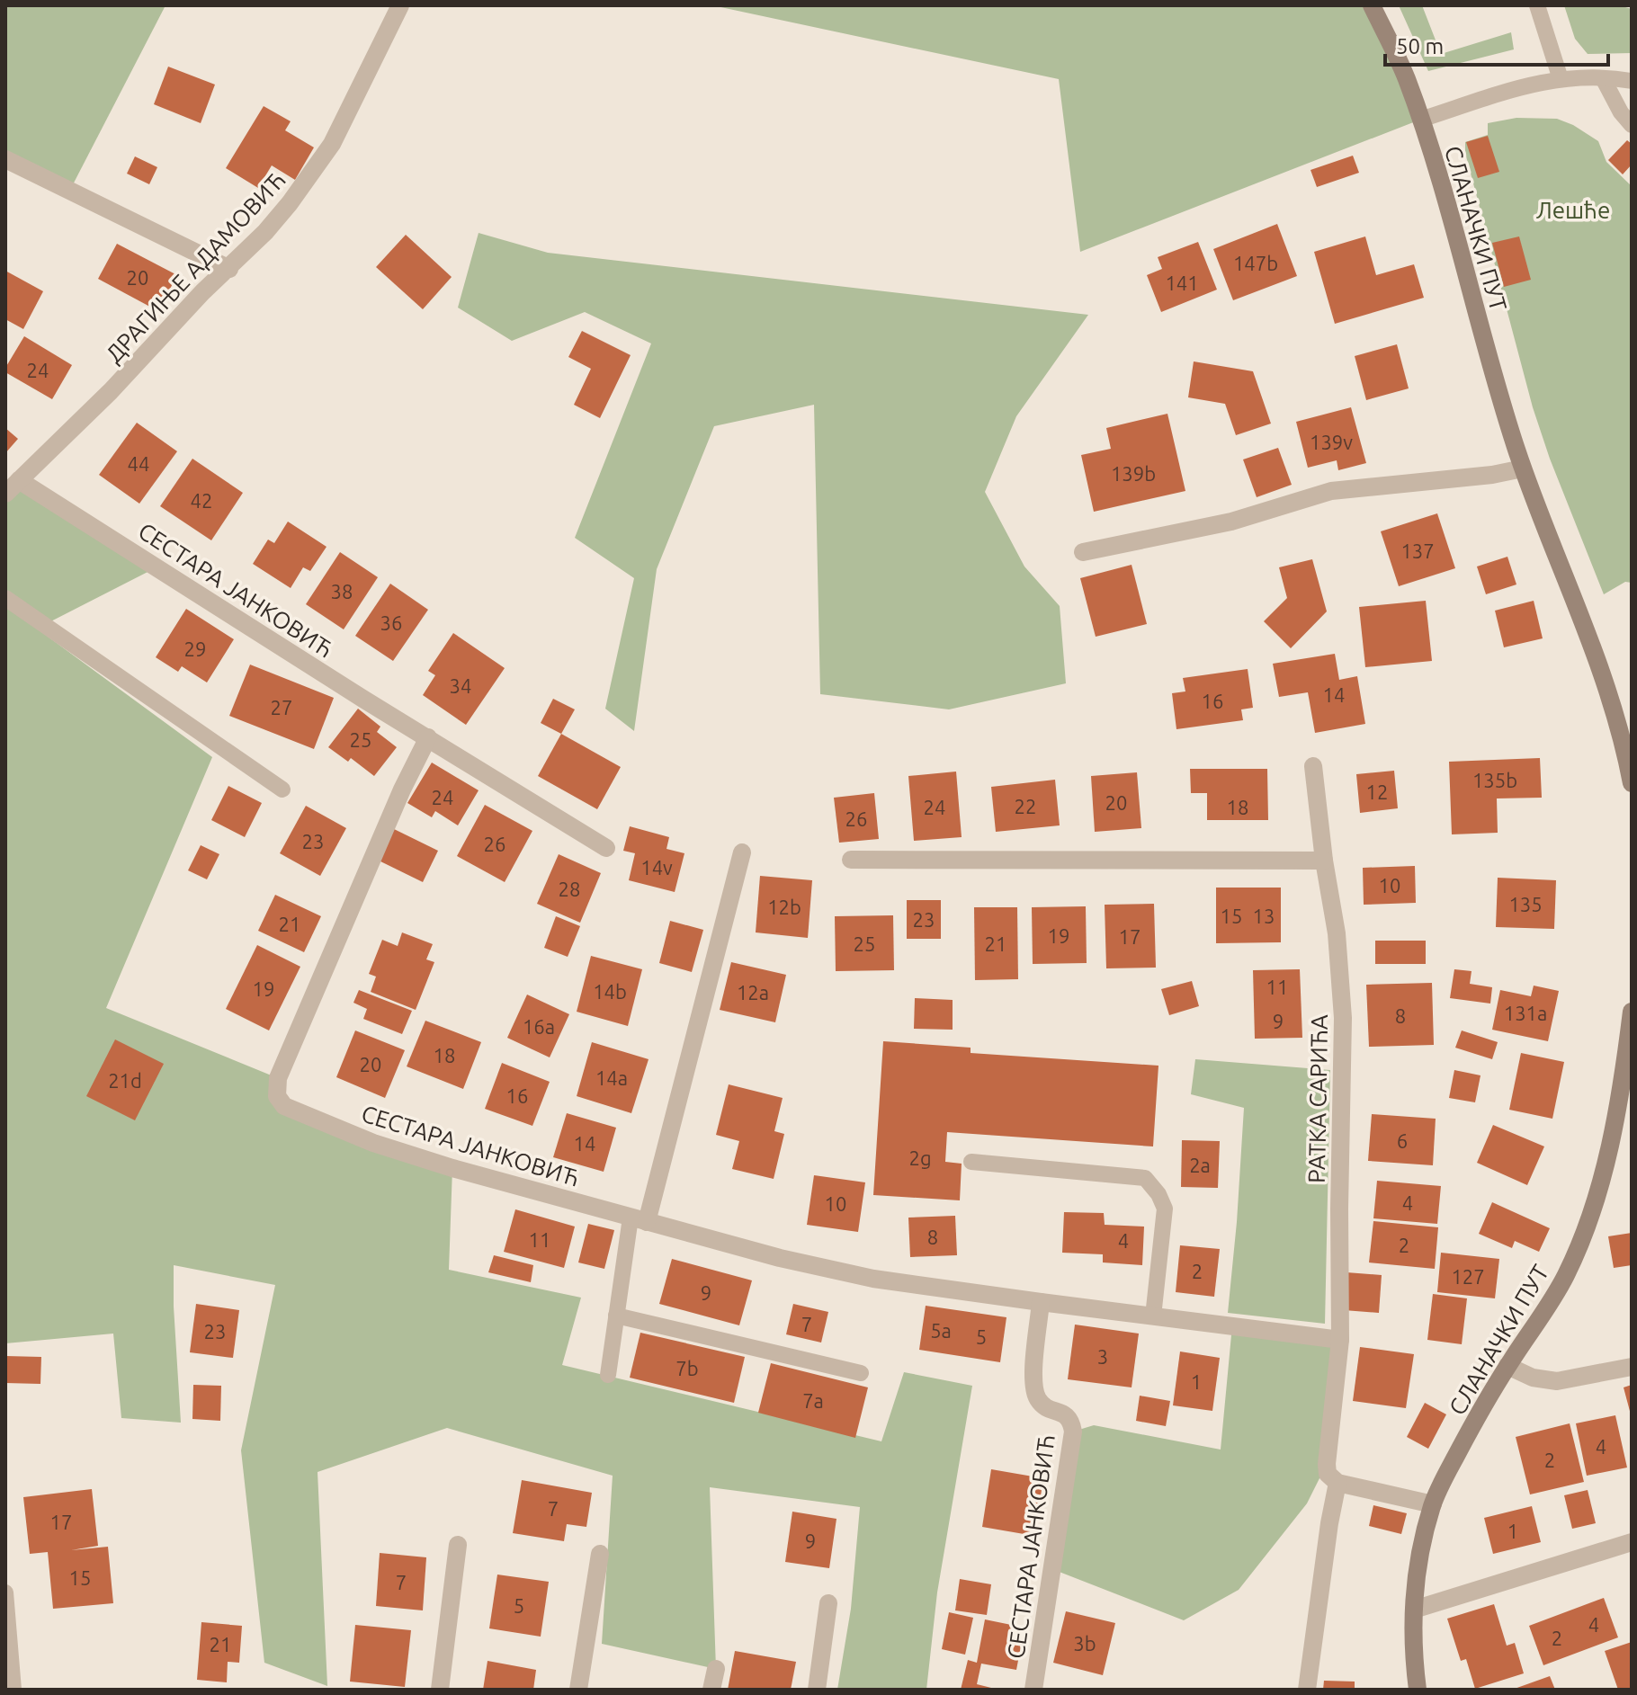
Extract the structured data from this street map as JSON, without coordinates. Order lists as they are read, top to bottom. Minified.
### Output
{"streets":{"street":["СЛАНАЧКИ ПУТ","ДРАГИЊЕ АДАМОВИЋ","СЕСТАРА ЈАНКОВИЋ","РАТКА САРИЋА"]},"crossings":[["ДРАГИЊЕ АДАМОВИЋ","СЕСТАРА ЈАНКОВИЋ"],["СЕСТАРА ЈАНКОВИЋ","РАТКА САРИЋА"]],"parks":["Лешће"],"house_numbers":["147b","20","141","24","139v","44","139b","42","137","38","36","29","34","14","16","27","25","135b","12","24","20","22","24","18","26","23","26","14v","10","28","135","12b","15","13","23","21","19","17","25","21","11","19","14b","12a","131a","8","9","16a","18","20","14a","21d","16","6","14","2g","2a","4","10","8","11","4","2","2","127","9","7","5a","23","5","3","7b","1","7a","4","2","7","17","1","9","15","7","5","4","2","3b","21"],"scale_bar":"50 m"}
